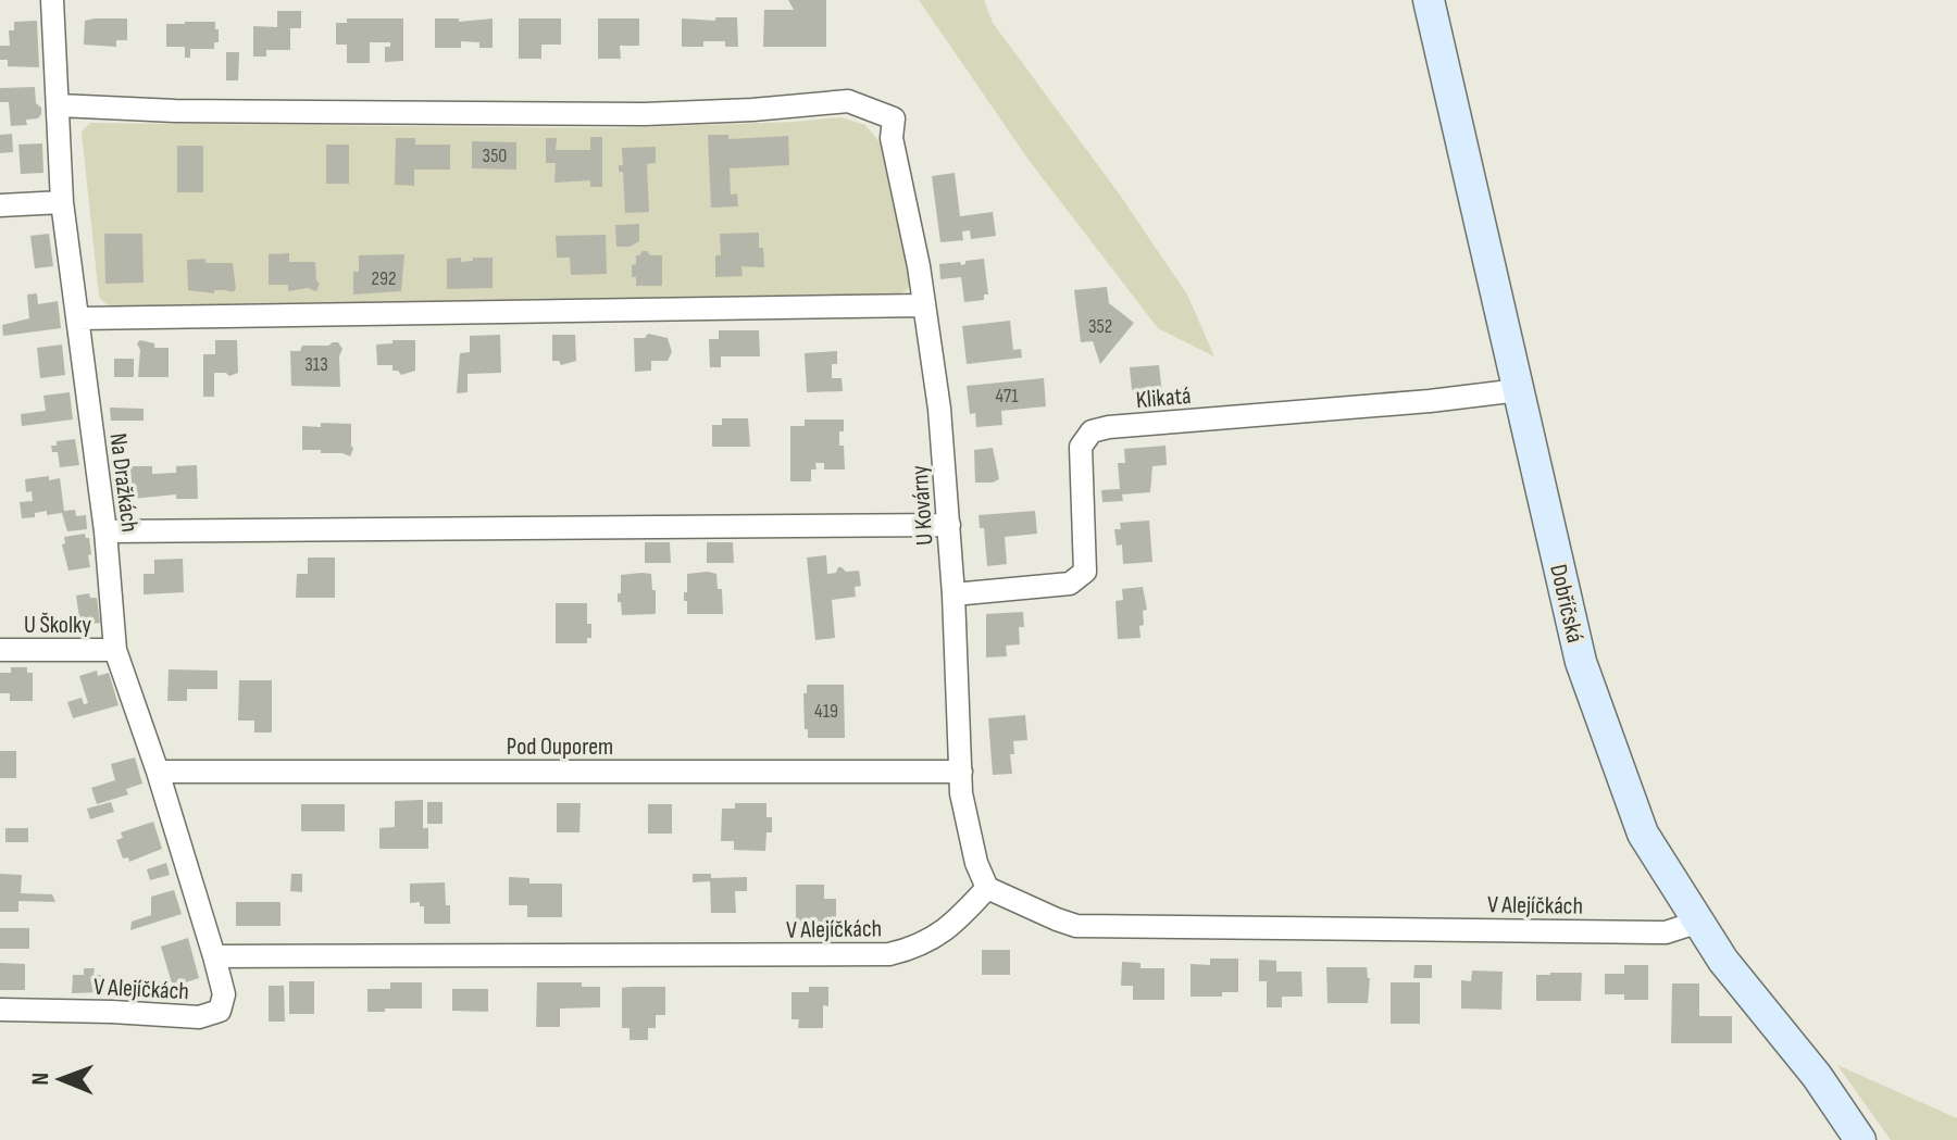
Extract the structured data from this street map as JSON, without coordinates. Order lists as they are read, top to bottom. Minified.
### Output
{"streets":{"street":["Klikatá","Na Dražkách","U Kovárny","Dobříčská","U Školky","Pod Ouporem","V Alejíčkách"]},"crossings":[["Klikatá","U Kovárny"],["Klikatá","Dobříčská"],["Na Dražkách","U Kovárny"],["Na Dražkách","U Školky"],["Na Dražkách","Pod Ouporem"],["Na Dražkách","V Alejíčkách"],["U Kovárny","Pod Ouporem"],["U Kovárny","V Alejíčkách"],["Dobříčská","V Alejíčkách"]],"house_numbers":["350","292","352","313","471","419"],"north":"left"}
